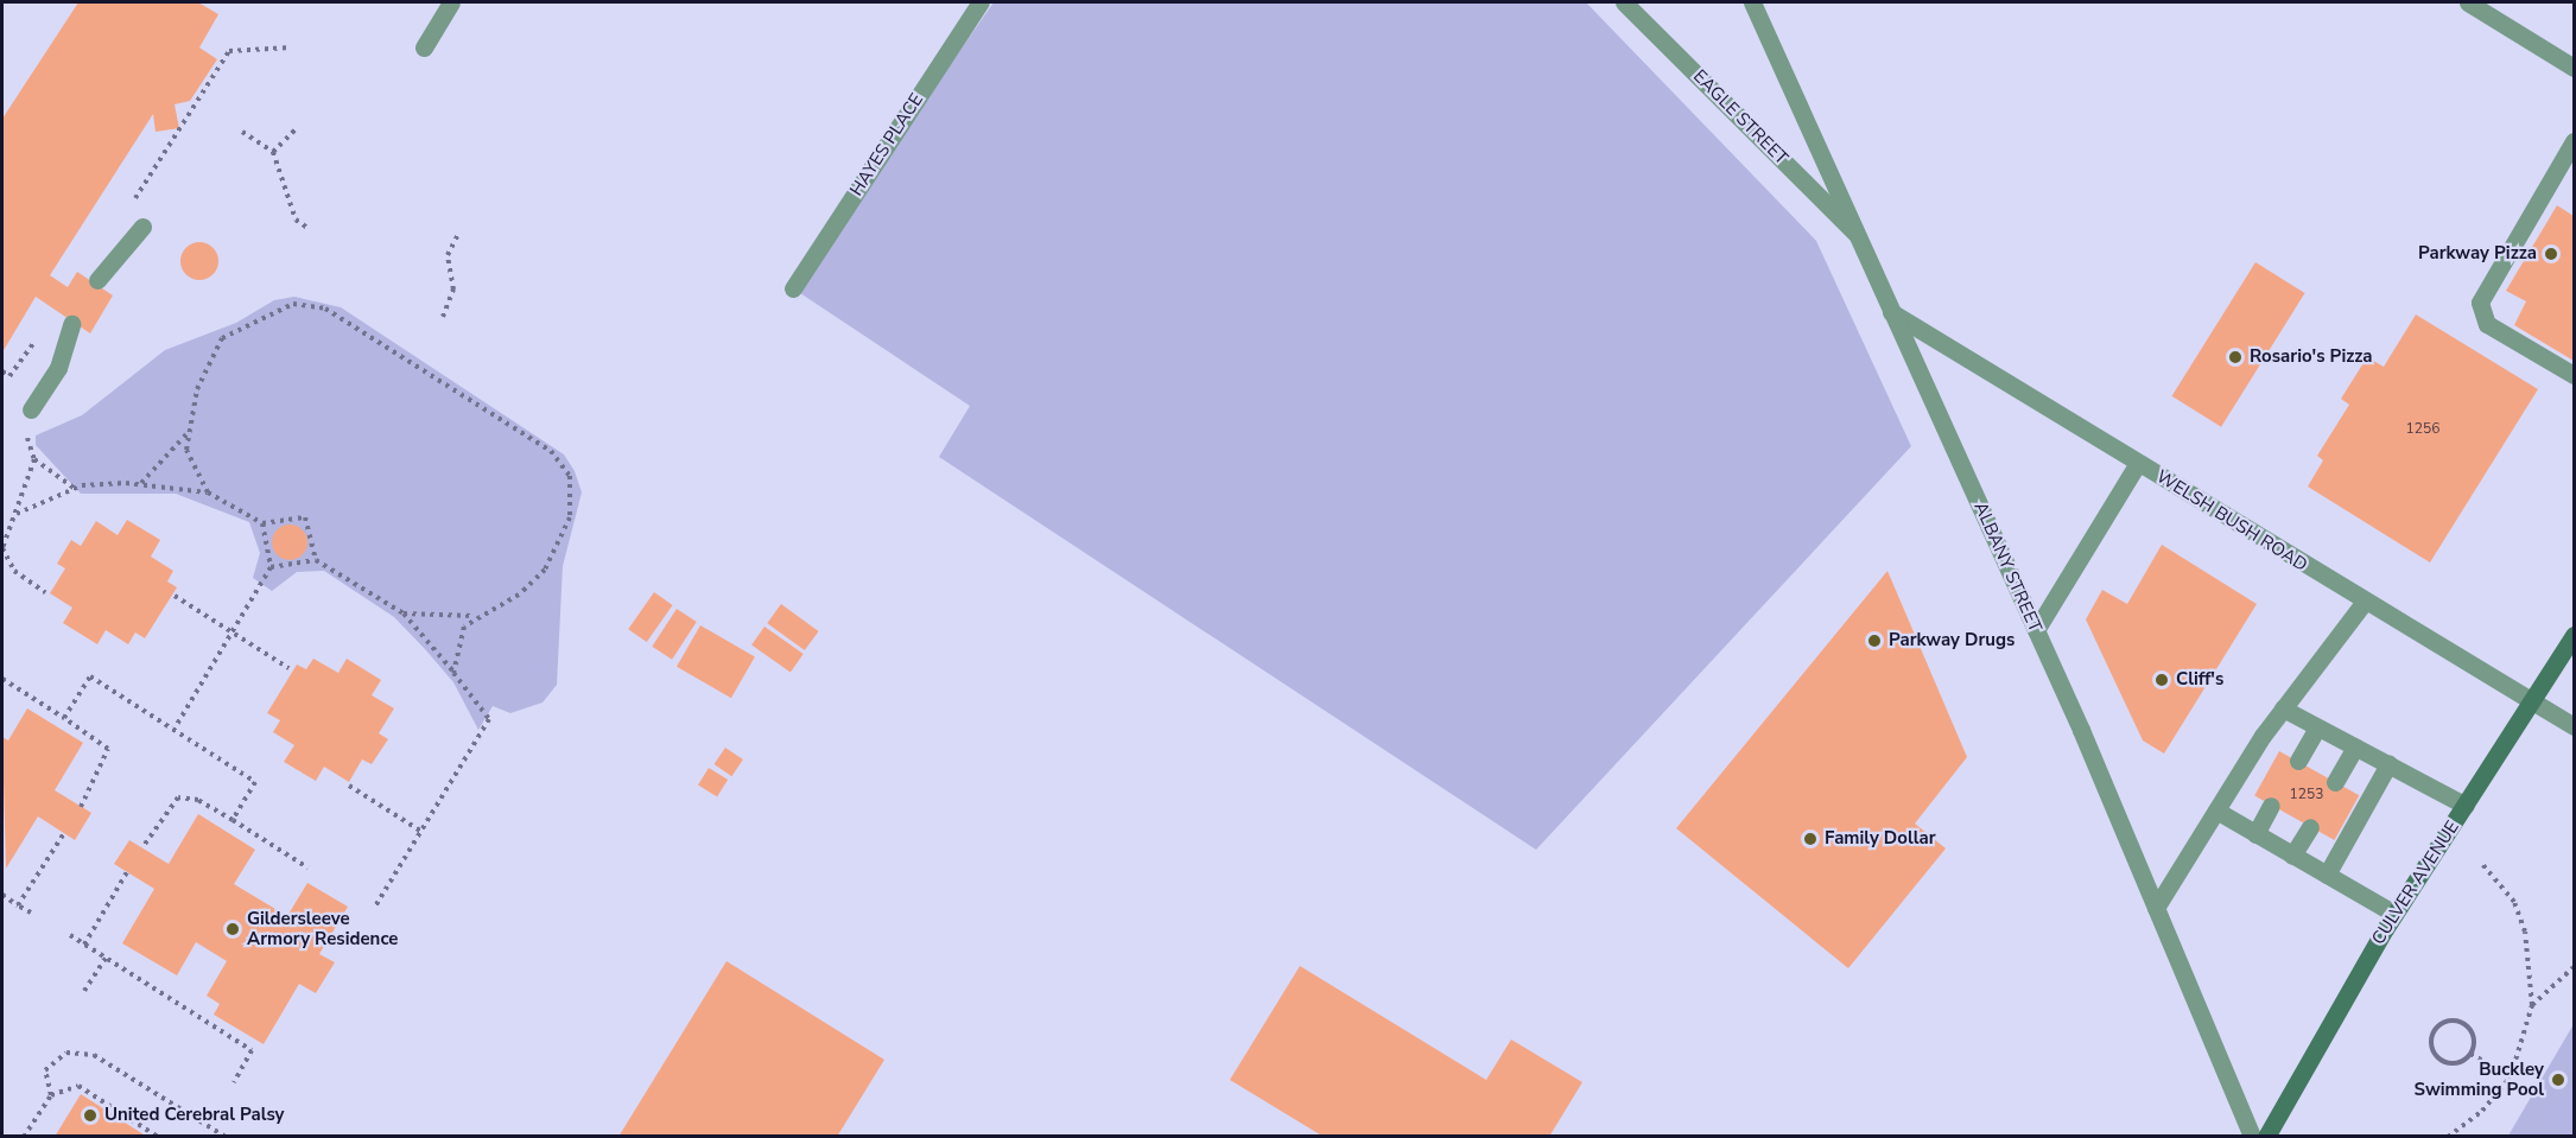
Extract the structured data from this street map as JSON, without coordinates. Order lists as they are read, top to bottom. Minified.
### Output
{"streets":{"main road":["CULVER AVENUE"],"street":["EAGLE STREET","HAYES PLACE","WELSH BUSH ROAD","ALBANY STREET"]},"crossings":[["EAGLE STREET","ALBANY STREET"],["WELSH BUSH ROAD","ALBANY STREET"],["WELSH BUSH ROAD","CULVER AVENUE"]],"places":["Parkway Pizza","Rosario's Pizza","Parkway Drugs","Cliff's","Family Dollar","Gildersleeve Armory Residence","Buckley Swimming Pool","United Cerebral Palsy"],"house_numbers":["1256","1253"]}
